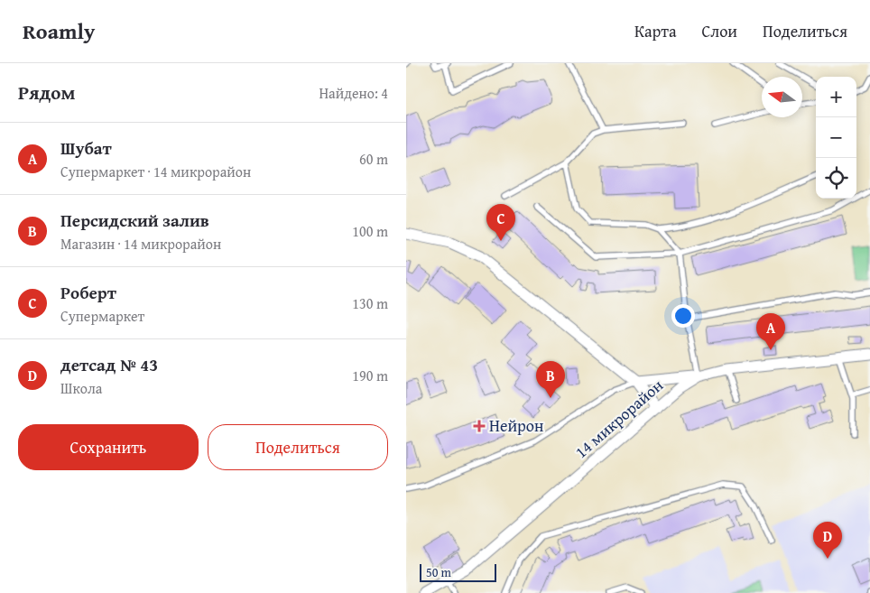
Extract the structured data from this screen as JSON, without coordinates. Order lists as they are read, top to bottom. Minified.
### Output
{"streets":{"street":["14 микрорайон"]},"places":{"health":["Нейрон"]},"scale_bar":"50 m","north":"left","page":{"header":"Roamly","nav":["Карта","Слои","Поделиться"],"heading":["Рядом","Найдено: 4"],"map_buttons":["+","−"],"list":[{"mark":"A","name":"Шубат","note":"Супермаркет · 14 микрорайон","value":"60 m"},{"mark":"B","name":"Персидский залив","note":"Магазин · 14 микрорайон","value":"100 m"},{"mark":"C","name":"Роберт","note":"Супермаркет","value":"130 m"},{"mark":"D","name":"детсад № 43","note":"Школа","value":"190 m"}],"pins":["C","A","B","D"],"buttons":["Сохранить","Поделиться"],"scale":"50 m"}}
